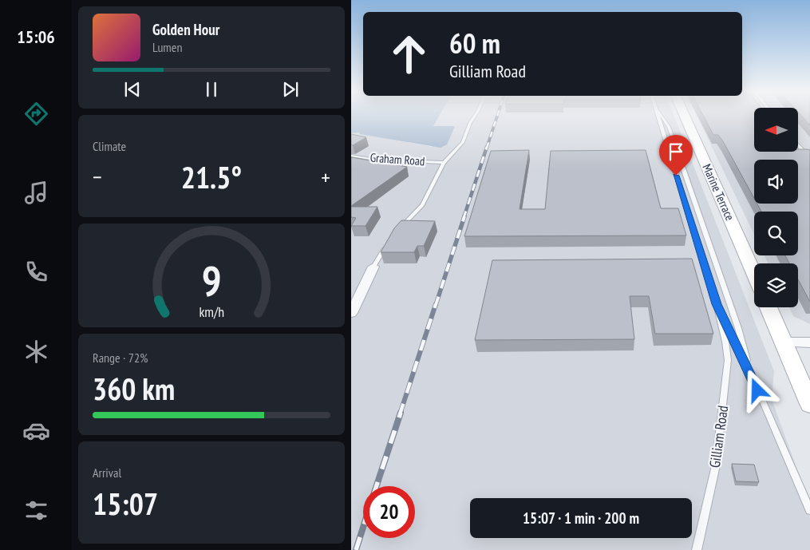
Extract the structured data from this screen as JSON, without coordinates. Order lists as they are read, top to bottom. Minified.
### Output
{"streets":{"main road":["Marine Terrace"],"lane":["Graham Road","Gilliam Road"]},"north":"left","page":{"tabs":"15:06","turn":["60 m","Gilliam Road"],"song":["Golden Hour","Lumen"],"tile":["Climate",["Range · 72%","360 km"],["Arrival","15:07"]],"heat":["−","21.5°","+"],"limit":"20","trip":"15:07 · 1 min · 200 m","gauge":["9","km/h"]}}
